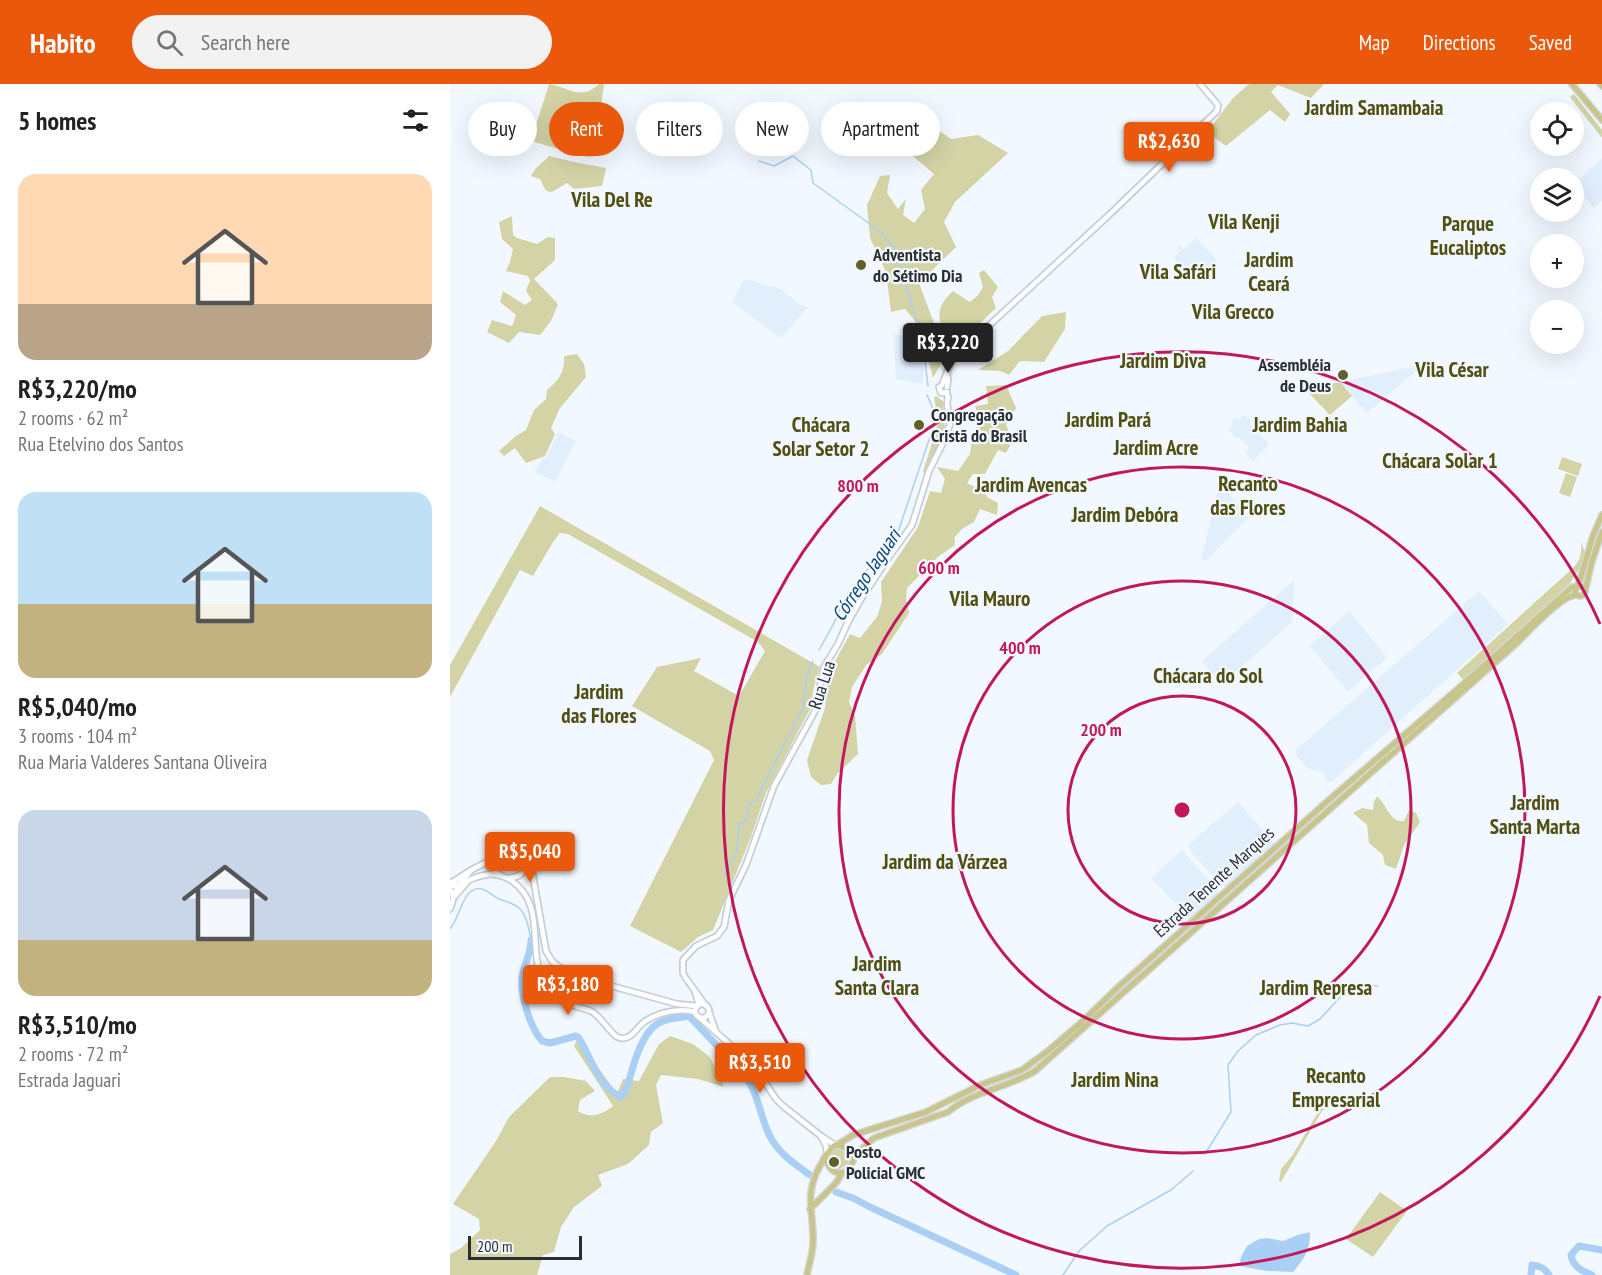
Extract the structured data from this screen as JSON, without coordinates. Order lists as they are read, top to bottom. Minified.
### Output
{"streets":{"main road":["Estrada Tenente Marques"],"street":["Rua Lua"]},"districts":["Jardim Samambaia","Vila Del Re","Vila Kenji","Parque Eucaliptos","Jardim Ceará","Vila Safári","Vila Grecco","Jardim Diva","Vila César","Jardim Pará","Chácara Solar Setor 2","Jardim Bahia","Jardim Acre","Chácara Solar 1","Recanto das Flores","Jardim Avencas","Jardim Debóra","Vila Mauro","Chácara do Sol","Jardim das Flores","Jardim Santa Marta","Jardim da Várzea","Jardim Santa Clara","Jardim Represa","Recanto Empresarial","Jardim Nina"],"water":["Córrego Jaguari"],"places":["Adventista do Sétimo Dia","Assembléia de Deus","Congregação Cristã do Brasil","Posto Policial GMC"],"scale_bar":"200 m","page":{"header":"Habito","search":"Search here","nav":["Map","Directions","Saved"],"heading":"5 homes","map_buttons":["+","−"],"chip":["Buy","Rent","Filters","New","Apartment"],"price":["R$2,630","R$3,220","R$5,040","R$3,180","R$3,510"],"list":[{"name":"R$3,220/mo","note":"2 rooms · 62 m² · Rua Etelvino dos Santos"},{"name":"R$5,040/mo","note":"3 rooms · 104 m² · Rua Maria Valderes Santana Oliveira"},{"name":"R$3,510/mo","note":"2 rooms · 72 m² · Estrada Jaguari"}],"scale":"200 m"},"rings":["800 m","600 m","400 m","200 m"]}
